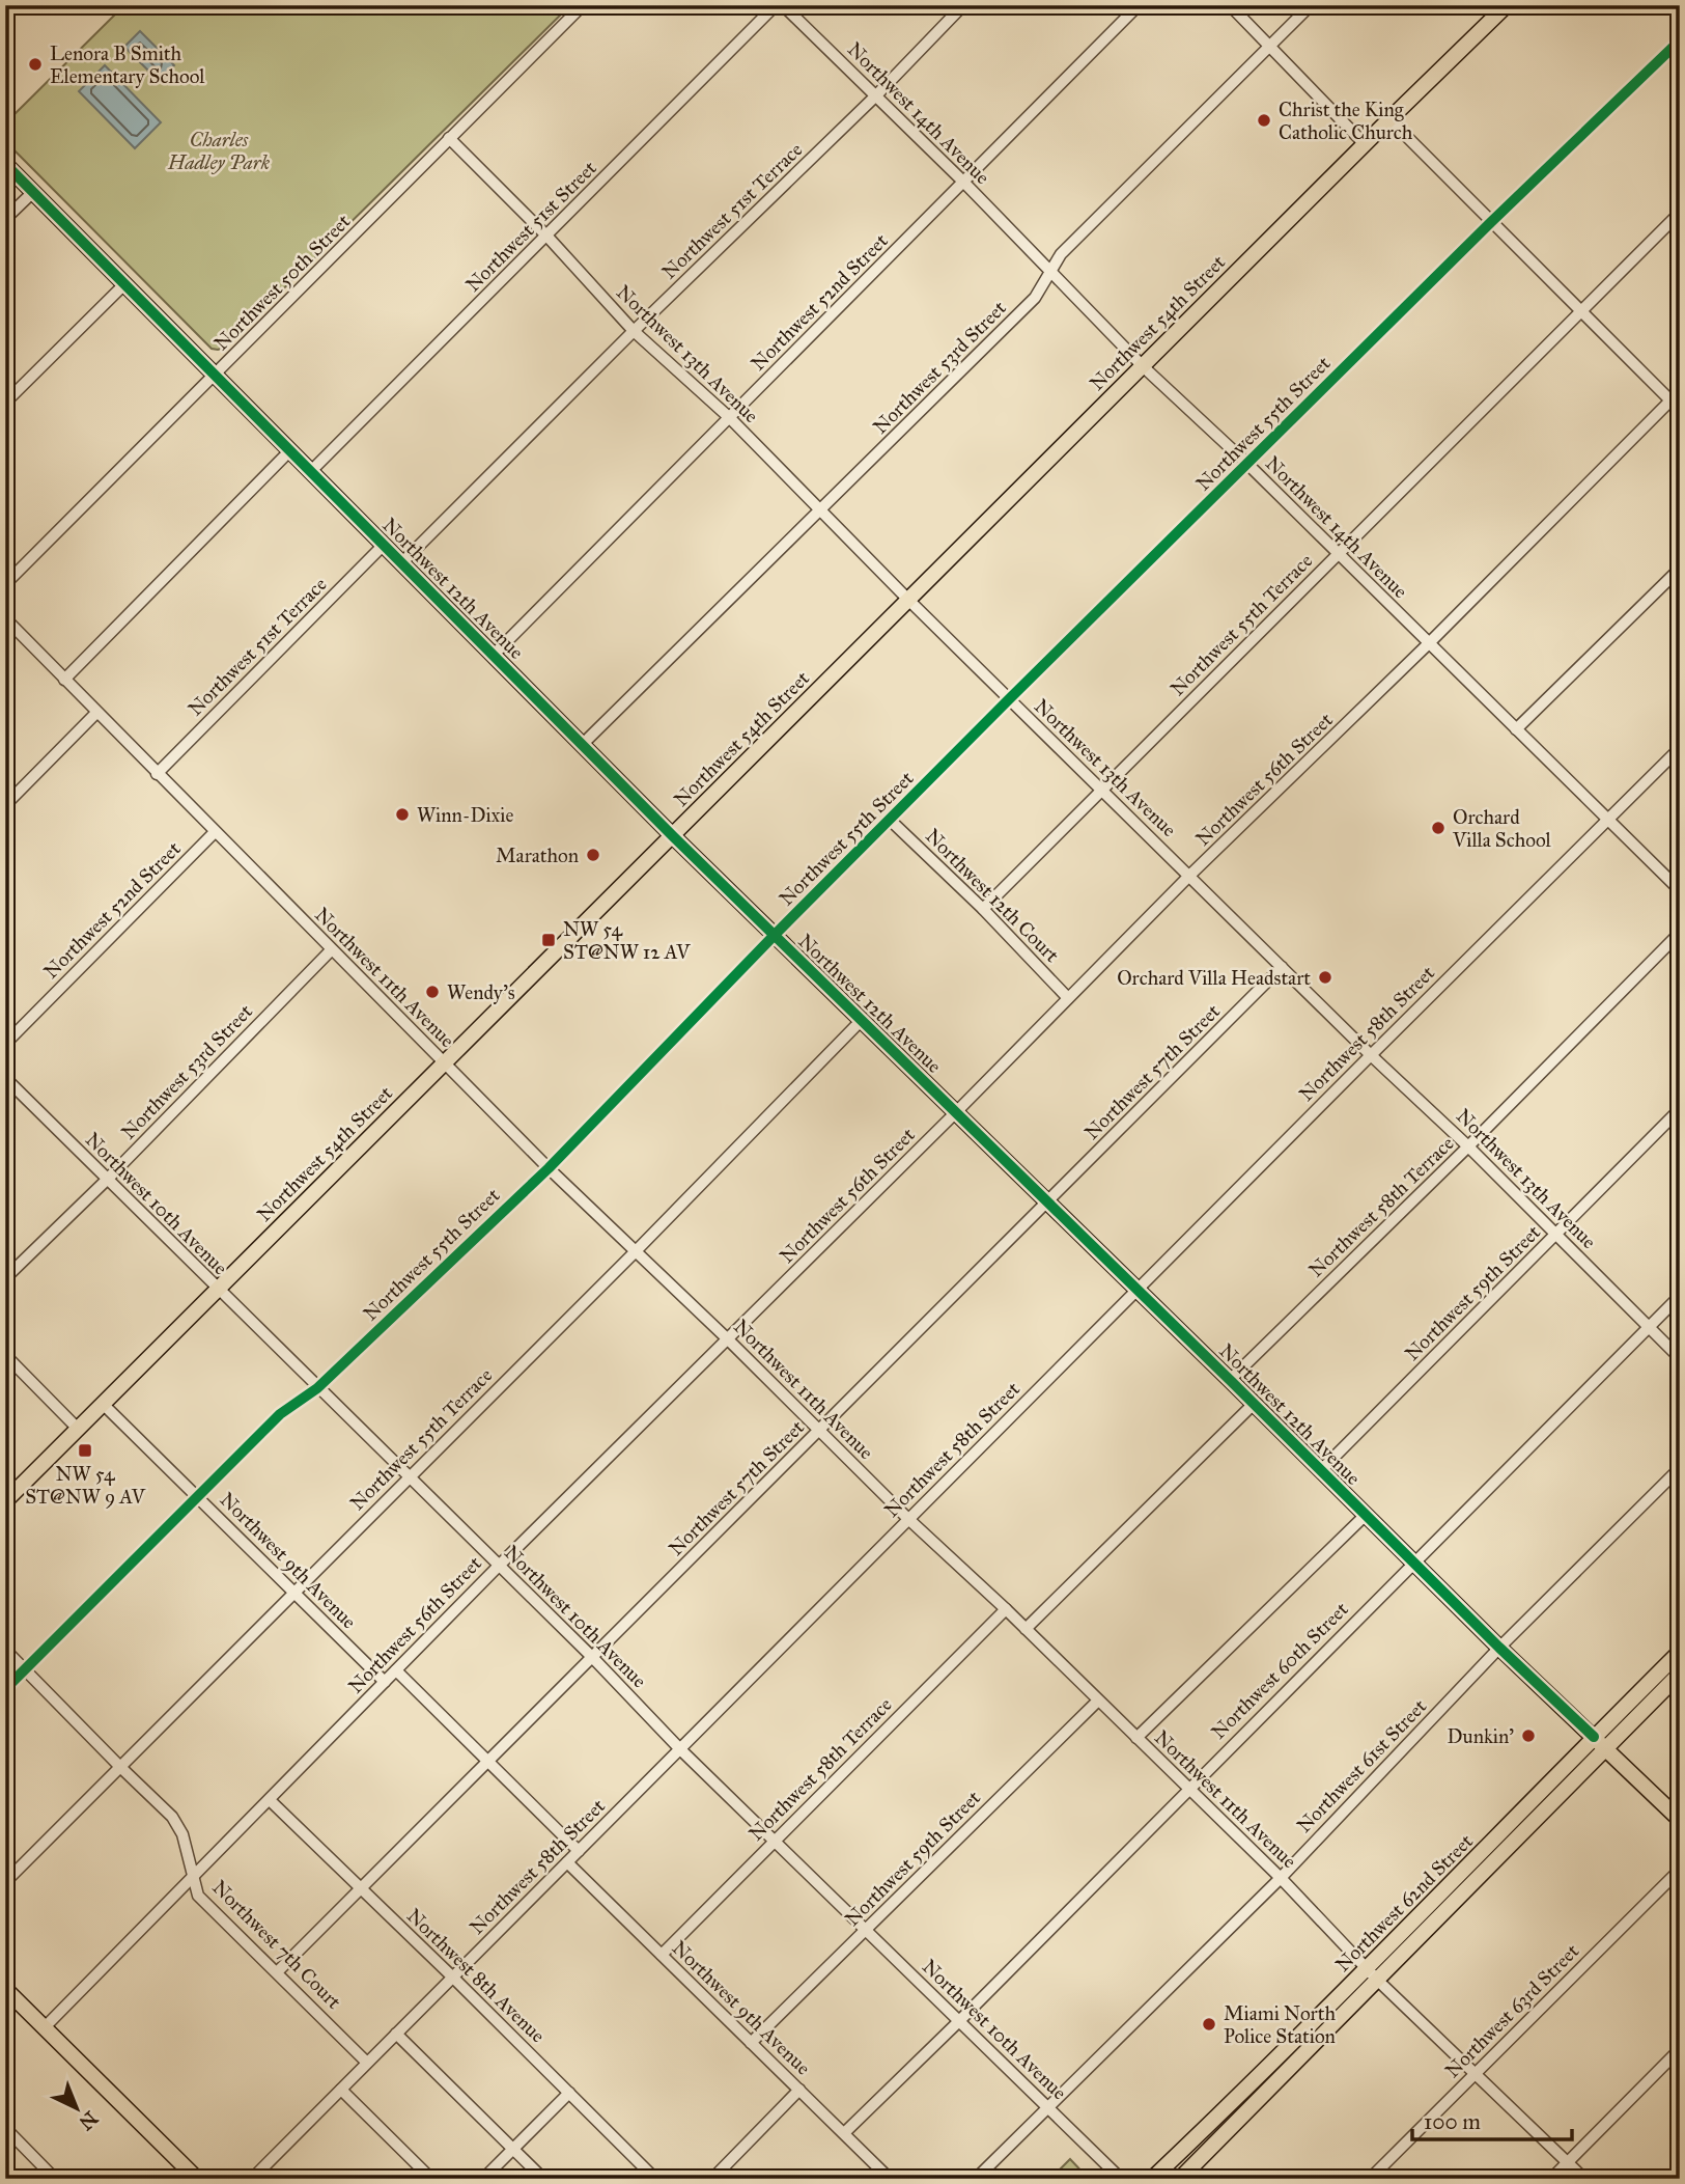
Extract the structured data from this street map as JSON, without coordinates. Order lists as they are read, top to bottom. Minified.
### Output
{"streets":{"main road":["Northwest 54th Street","Northwest 12th Avenue","Northwest 62nd Street"],"street":["Northwest 14th Avenue","Northwest 51st Terrace","Northwest 51st Street","Northwest 50th Street","Northwest 52nd Street","Northwest 13th Avenue","Northwest 53rd Street","Northwest 55th Street","Northwest 55th Terrace","Northwest 56th Street","Northwest 12th Court","Northwest 11th Avenue","Northwest 58th Street","Northwest 57th Street","Northwest 10th Avenue","Northwest 58th Terrace","Northwest 59th Street","Northwest 9th Avenue","Northwest 60th Street","Northwest 61st Street","Northwest 7th Court","Northwest 8th Avenue","Northwest 63rd Street"]},"crossings":[["Northwest 14th Avenue","Northwest 51st Terrace"],["Northwest 14th Avenue","Northwest 52nd Street"],["Northwest 14th Avenue","Northwest 54th Street"],["Northwest 14th Avenue","Northwest 53rd Street"],["Northwest 14th Avenue","Northwest 55th Street"],["Northwest 14th Avenue","Northwest 55th Terrace"],["Northwest 14th Avenue","Northwest 56th Street"],["Northwest 14th Avenue","Northwest 58th Street"],["Northwest 51st Terrace","Northwest 13th Avenue"],["Northwest 51st Terrace","Northwest 12th Avenue"],["Northwest 51st Terrace","Northwest 11th Avenue"],["Northwest 51st Street","Northwest 13th Avenue"],["Northwest 51st Street","Northwest 12th Avenue"],["Northwest 50th Street","Northwest 13th Avenue"],["Northwest 50th Street","Northwest 12th Avenue"],["Northwest 52nd Street","Northwest 13th Avenue"],["Northwest 52nd Street","Northwest 12th Avenue"],["Northwest 52nd Street","Northwest 11th Avenue"],["Northwest 54th Street","Northwest 13th Avenue"],["Northwest 54th Street","Northwest 12th Avenue"],["Northwest 54th Street","Northwest 11th Avenue"],["Northwest 54th Street","Northwest 10th Avenue"],["Northwest 54th Street","Northwest 9th Avenue"],["Northwest 13th Avenue","Northwest 53rd Street"],["Northwest 13th Avenue","Northwest 55th Street"],["Northwest 13th Avenue","Northwest 55th Terrace"],["Northwest 13th Avenue","Northwest 56th Street"],["Northwest 13th Avenue","Northwest 58th Street"],["Northwest 13th Avenue","Northwest 57th Street"],["Northwest 13th Avenue","Northwest 58th Terrace"],["Northwest 13th Avenue","Northwest 59th Street"],["Northwest 13th Avenue","Northwest 60th Street"],["Northwest 53rd Street","Northwest 12th Avenue"],["Northwest 53rd Street","Northwest 11th Avenue"],["Northwest 53rd Street","Northwest 10th Avenue"],["Northwest 55th Street","Northwest 12th Avenue"],["Northwest 55th Street","Northwest 12th Court"],["Northwest 55th Street","Northwest 11th Avenue"],["Northwest 55th Street","Northwest 10th Avenue"],["Northwest 55th Street","Northwest 9th Avenue"],["Northwest 55th Street","Northwest 7th Court"],["Northwest 12th Avenue","Northwest 55th Terrace"],["Northwest 12th Avenue","Northwest 56th Street"],["Northwest 12th Avenue","Northwest 58th Street"],["Northwest 12th Avenue","Northwest 57th Street"],["Northwest 12th Avenue","Northwest 58th Terrace"],["Northwest 12th Avenue","Northwest 59th Street"],["Northwest 12th Avenue","Northwest 60th Street"],["Northwest 12th Avenue","Northwest 61st Street"],["Northwest 12th Avenue","Northwest 62nd Street"],["Northwest 55th Terrace","Northwest 12th Court"],["Northwest 55th Terrace","Northwest 11th Avenue"],["Northwest 55th Terrace","Northwest 10th Avenue"],["Northwest 55th Terrace","Northwest 9th Avenue"],["Northwest 55th Terrace","Northwest 7th Court"],["Northwest 56th Street","Northwest 12th Court"],["Northwest 56th Street","Northwest 11th Avenue"],["Northwest 56th Street","Northwest 10th Avenue"],["Northwest 56th Street","Northwest 9th Avenue"],["Northwest 56th Street","Northwest 7th Court"],["Northwest 56th Street","Northwest 8th Avenue"],["Northwest 11th Avenue","Northwest 58th Street"],["Northwest 11th Avenue","Northwest 57th Street"],["Northwest 11th Avenue","Northwest 58th Terrace"],["Northwest 11th Avenue","Northwest 59th Street"],["Northwest 11th Avenue","Northwest 60th Street"],["Northwest 11th Avenue","Northwest 61st Street"],["Northwest 11th Avenue","Northwest 62nd Street"],["Northwest 11th Avenue","Northwest 63rd Street"],["Northwest 58th Street","Northwest 10th Avenue"],["Northwest 58th Street","Northwest 9th Avenue"],["Northwest 58th Street","Northwest 7th Court"],["Northwest 58th Street","Northwest 8th Avenue"],["Northwest 57th Street","Northwest 10th Avenue"],["Northwest 57th Street","Northwest 7th Court"],["Northwest 57th Street","Northwest 8th Avenue"],["Northwest 10th Avenue","Northwest 58th Terrace"],["Northwest 10th Avenue","Northwest 59th Street"],["Northwest 10th Avenue","Northwest 60th Street"],["Northwest 10th Avenue","Northwest 61st Street"],["Northwest 58th Terrace","Northwest 9th Avenue"],["Northwest 59th Street","Northwest 9th Avenue"],["Northwest 9th Avenue","Northwest 60th Street"]],"parks":["Charles Hadley Park"],"places":{"other":["Lenora B Smith Elementary School","Christ the King Catholic Church","Winn-Dixie","Orchard Villa School","Marathon","Orchard Villa Headstart","Wendy's","Dunkin'","Miami North Police Station"],"transit":["NW 54 ST@NW 12 AV","NW 54 ST@NW 9 AV"]},"scale_bar":"100 m","north":"bottom right"}
